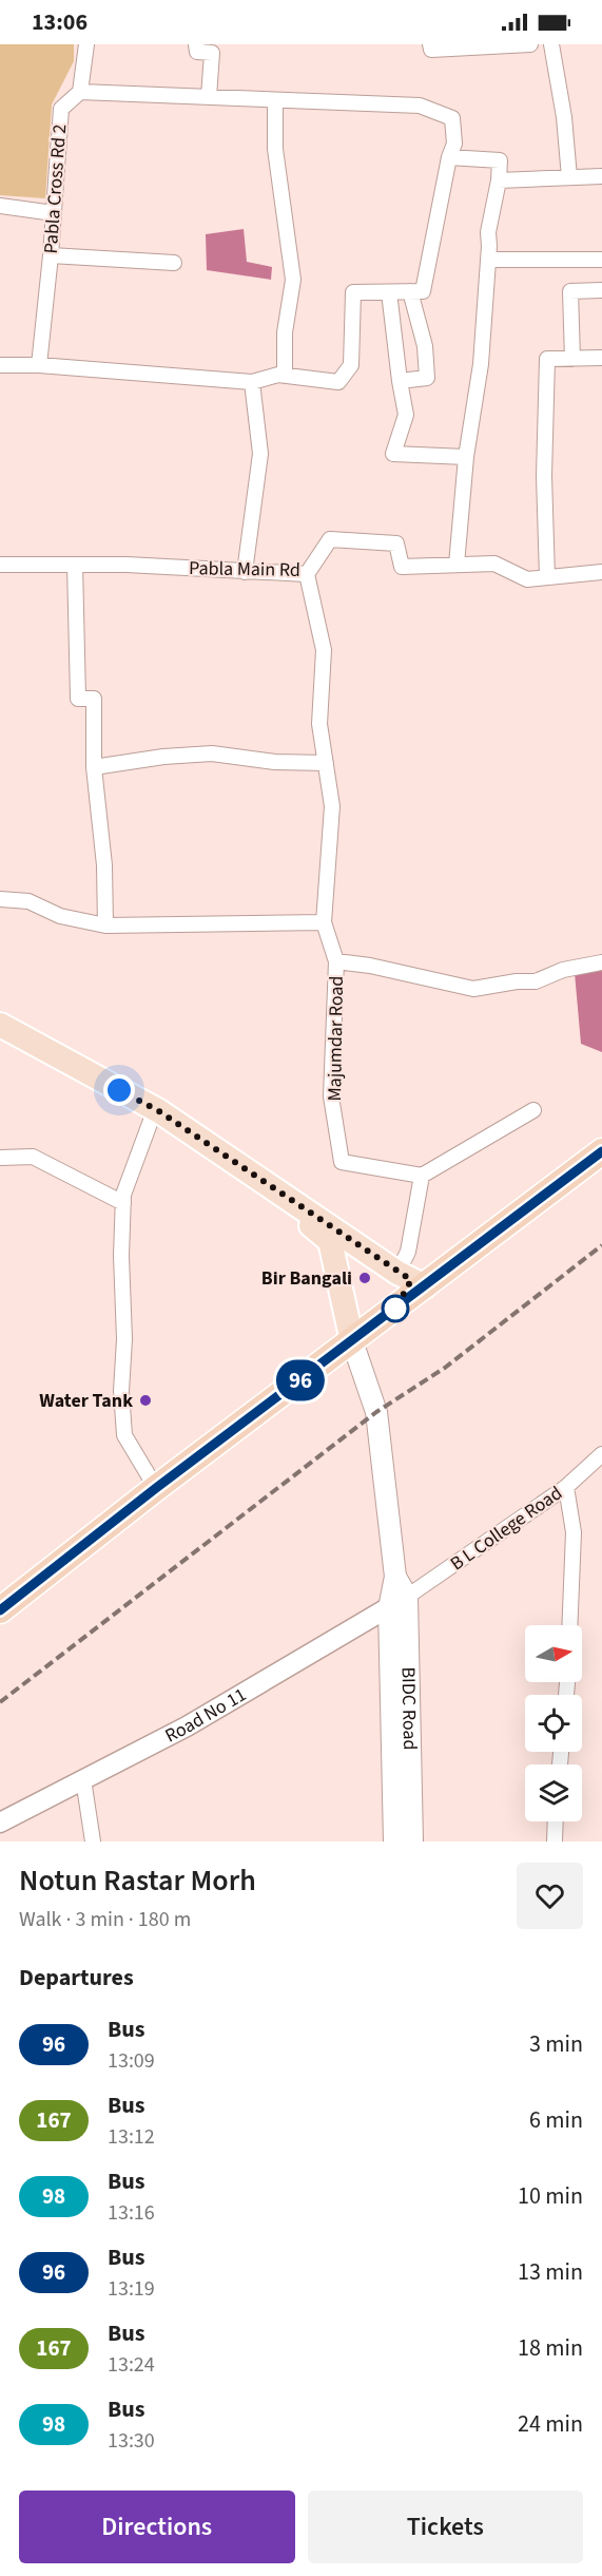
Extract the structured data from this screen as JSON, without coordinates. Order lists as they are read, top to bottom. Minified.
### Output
{"streets":{"main road":["BIDC Road"],"street":["Pabla Cross Rd 2","Pabla Main Rd","Majumdar Road","B L College Road","Road No 11"]},"crossings":[["Pabla Main Rd","Majumdar Road"],["B L College Road","BIDC Road"],["B L College Road","Road No 11"],["BIDC Road","Road No 11"]],"places":["Bir Bangali","Water Tank"],"lines":["bus line 96"],"north":"right","page":{"status":"13:06","on_map":"96","heading":[["Notun Rastar Morh","Walk · 3 min · 180 m"],"Departures"],"list":[{"mark":"96","name":"Bus","note":"13:09","value":"3 min"},{"mark":"167","name":"Bus","note":"13:12","value":"6 min"},{"mark":"98","name":"Bus","note":"13:16","value":"10 min"},{"mark":"96","name":"Bus","note":"13:19","value":"13 min"},{"mark":"167","name":"Bus","note":"13:24","value":"18 min"},{"mark":"98","name":"Bus","note":"13:30","value":"24 min"}],"buttons":["Directions","Tickets"]}}
